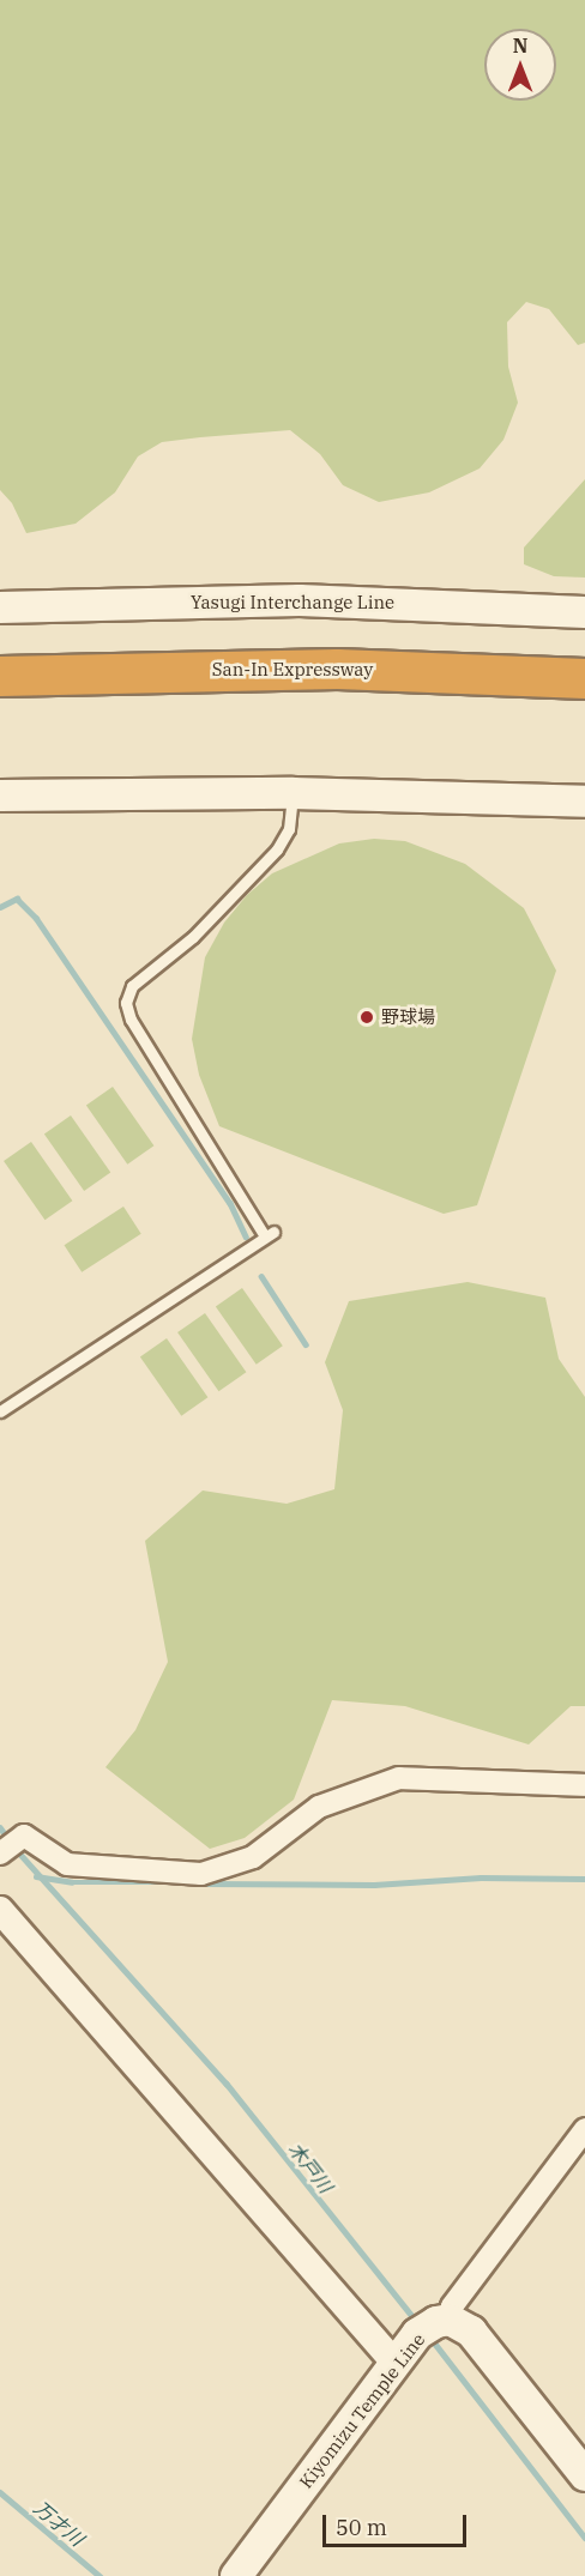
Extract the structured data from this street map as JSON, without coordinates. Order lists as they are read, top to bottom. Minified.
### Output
{"streets":{"highway":["San-In Expressway"],"main road":["Yasugi Interchange Line","Kiyomizu Temple Line"]},"water":["木戸川","万才川"],"places":["野球場"],"scale_bar":"50 m","north":"top"}
